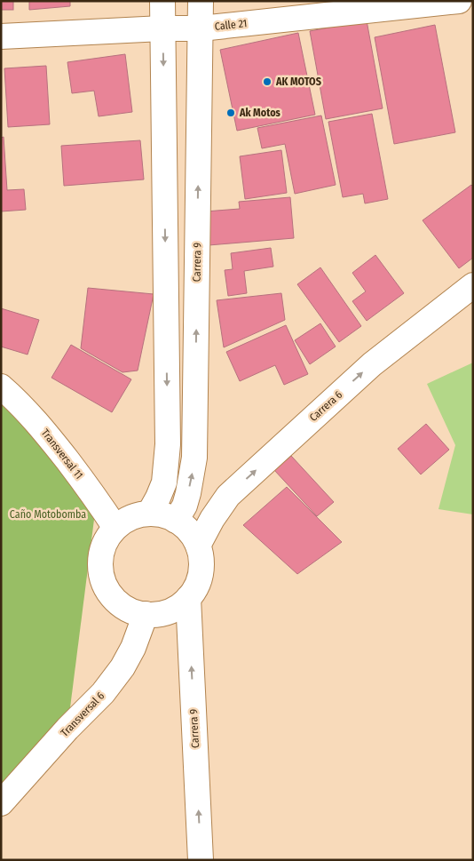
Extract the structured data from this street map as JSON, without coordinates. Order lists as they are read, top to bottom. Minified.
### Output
{"streets":{"street":["Calle 21","Carrera 9","Carrera 6","Transversal 11","Transversal 6"]},"crossings":[["Calle 21","Carrera 9"],["Carrera 9","Carrera 6"],["Carrera 9","Transversal 11"],["Carrera 9","Transversal 6"],["Carrera 6","Transversal 11"],["Carrera 6","Transversal 6"],["Transversal 11","Transversal 6"]],"one_way":["Carrera 6"],"parks":["Caño Motobomba"],"places":["AK MOTOS","Ak Motos"]}
